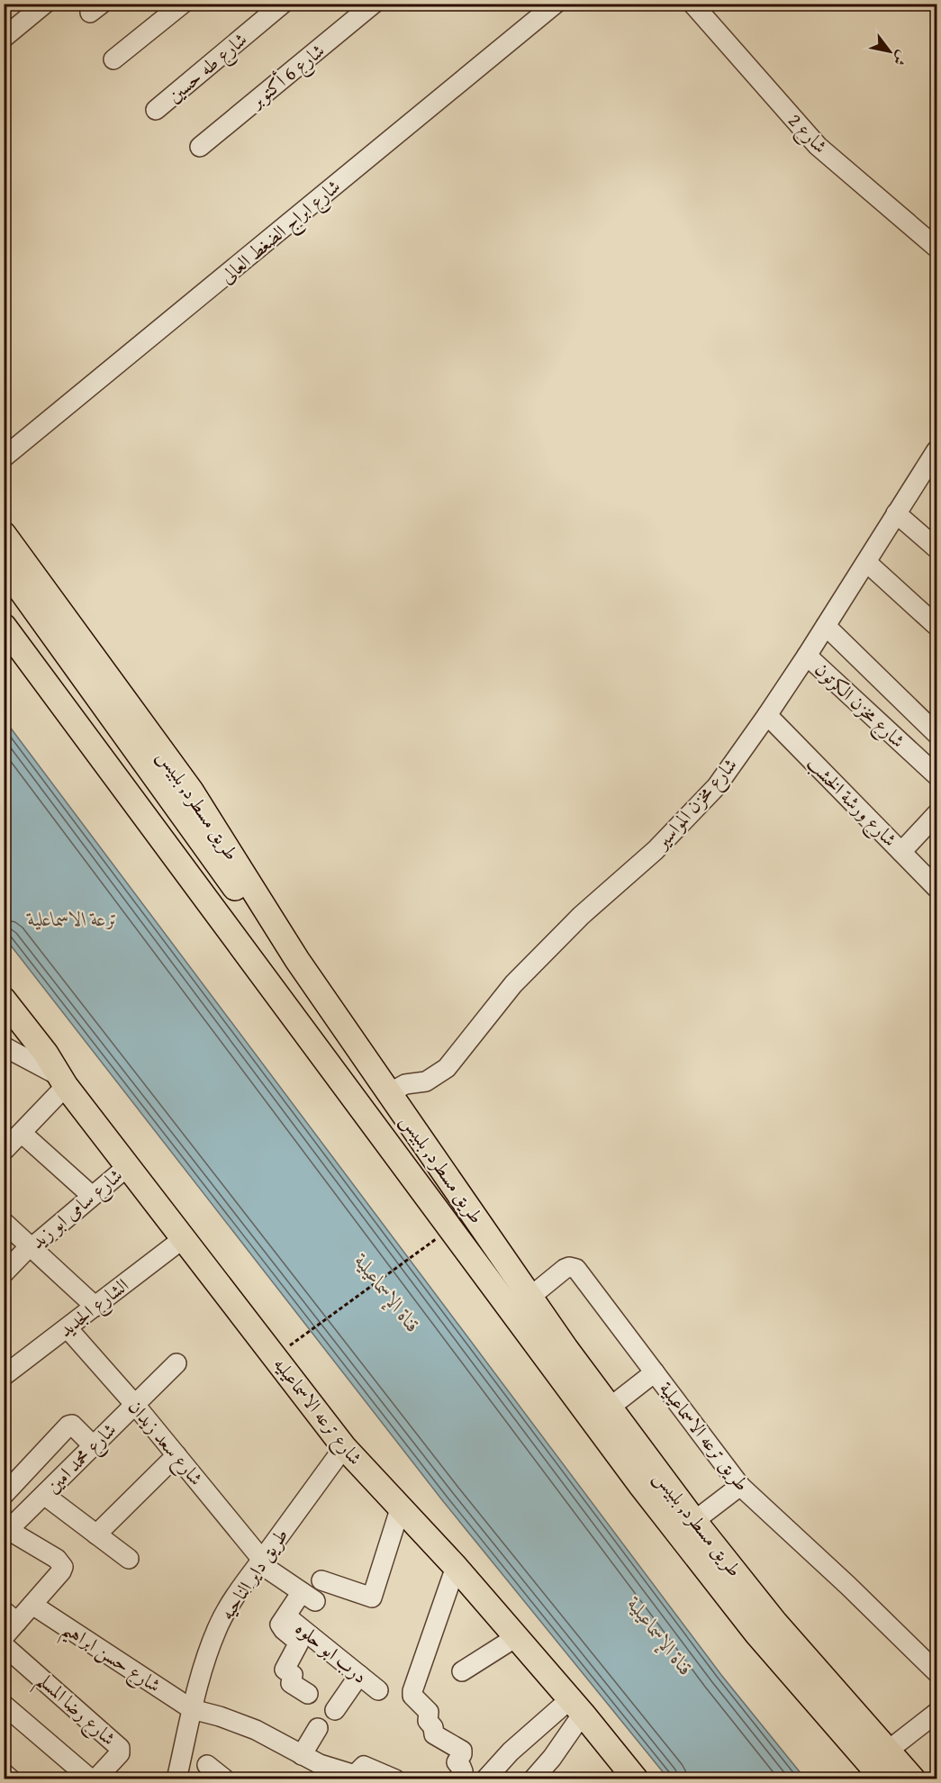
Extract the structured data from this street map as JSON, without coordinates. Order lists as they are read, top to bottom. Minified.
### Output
{"streets":{"main road":["طريق مسطرد, بلبيس","شارع ترعه الاسماعيليه"],"street":["شارع طه حسين","شارع 6 أكتوبر","شارع 2","شارع ابراج الضغط العالى","شارع مخزن الكرتون","شارع ورشة الخشب","شارع مخزن المواسير","شارع سامى ابو زيد","الشارع الجديد","طريق ترعه الاسماعيلية","شارع سعد زيدان","شارع محمد امين","طريق داير الناحيه","درب ابو حلوه","شارع حسن ابراهيم","شارع رضا المسلم"]},"crossings":[["شارع مخزن الكرتون","شارع مخزن المواسير"],["شارع ورشة الخشب","شارع مخزن المواسير"],["شارع مخزن المواسير","طريق مسطرد, بلبيس"],["طريق مسطرد, بلبيس","طريق ترعه الاسماعيلية"],["شارع سامى ابو زيد","شارع ترعه الاسماعيليه"],["الشارع الجديد","شارع ترعه الاسماعيليه"],["الشارع الجديد","شارع سعد زيدان"],["شارع ترعه الاسماعيليه","طريق داير الناحيه"],["شارع سعد زيدان","شارع محمد امين"],["شارع سعد زيدان","طريق داير الناحيه"],["شارع سعد زيدان","درب ابو حلوه"],["طريق داير الناحيه","شارع حسن ابراهيم"]],"water":["ترعة الاسماعلية","قناة الإسماعيلية"],"north":"bottom right"}
